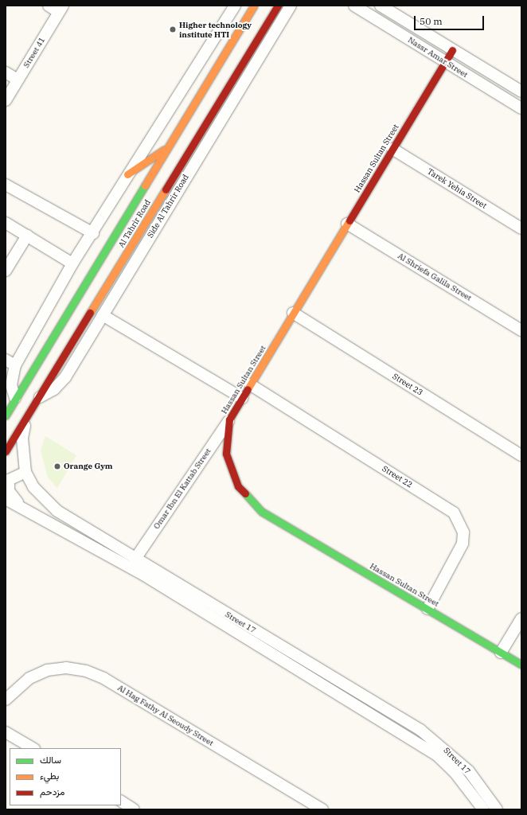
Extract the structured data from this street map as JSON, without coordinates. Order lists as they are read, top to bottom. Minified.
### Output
{"streets":{"street":["Street 41","Nassr Amar Street","Hassan Sultan Street","Tarek Yehia Street","Side Al Tahrir Road","Al Tahrir Road","Al Shriefa Galila Street","Street 23","Street 22","Omar Ibn El Kattab Street","Street 17","Al Hag Fathy Al Seoudy Street"]},"crossings":[["Nassr Amar Street","Hassan Sultan Street"],["Hassan Sultan Street","Tarek Yehia Street"],["Hassan Sultan Street","Al Shriefa Galila Street"],["Hassan Sultan Street","Street 23"],["Hassan Sultan Street","Street 22"],["Hassan Sultan Street","Omar Ibn El Kattab Street"],["Side Al Tahrir Road","Al Tahrir Road"],["Al Tahrir Road","Street 17"],["Omar Ibn El Kattab Street","Street 17"]],"places":["Higher technology institute HTI","Orange Gym"],"legend":["سالك","بطيء","مزدحم"],"scale_bar":"50 m"}
